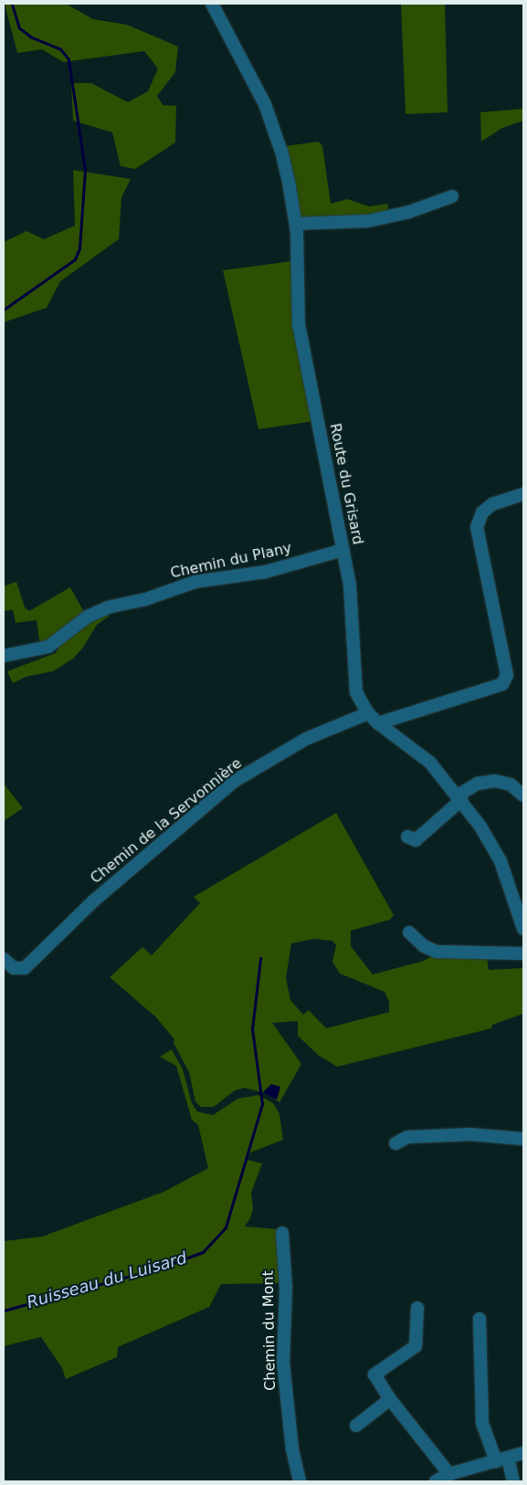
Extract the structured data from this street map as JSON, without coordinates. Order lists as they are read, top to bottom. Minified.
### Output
{"streets":{"street":["Route du Grisard","Chemin du Plany","Chemin de la Servonnière","Chemin du Mont"]},"crossings":[["Route du Grisard","Chemin du Plany"],["Route du Grisard","Chemin de la Servonnière"]],"water":["Ruisseau du Luisard"]}
